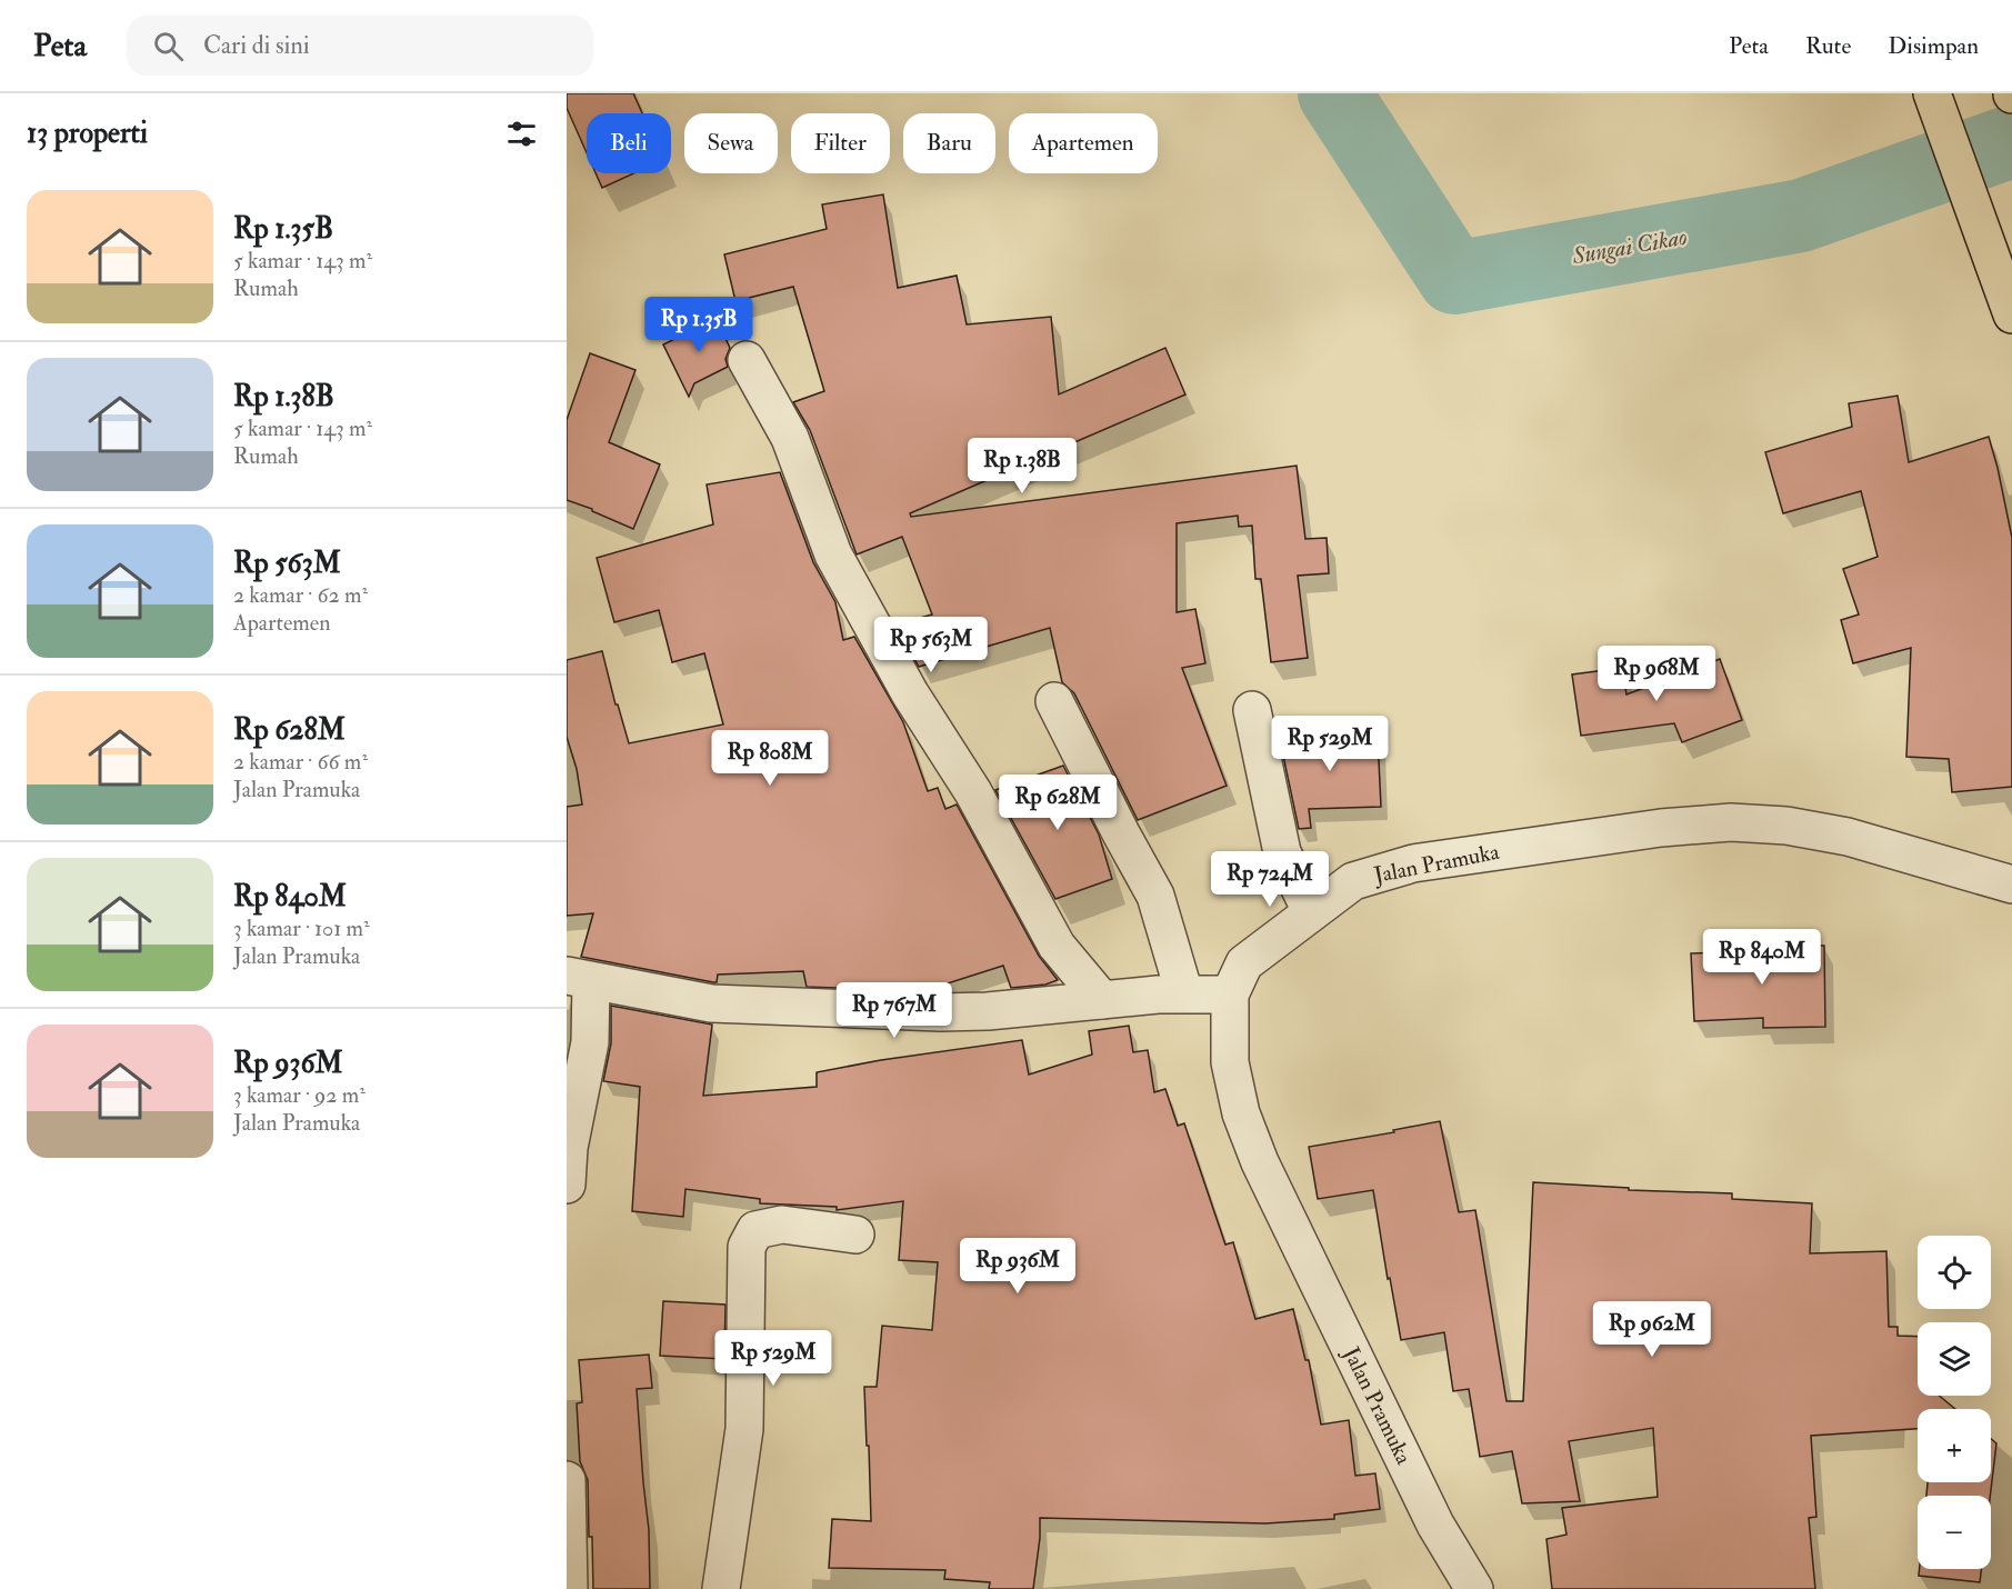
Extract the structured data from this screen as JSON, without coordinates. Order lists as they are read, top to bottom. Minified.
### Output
{"streets":{"street":["Jalan Pramuka"]},"water":["Sungai Cikao"],"page":{"header":"Peta","search":"Cari di sini","nav":["Peta","Rute","Disimpan"],"heading":"13 properti","chip":["Beli","Sewa","Filter","Baru","Apartemen"],"list":[{"name":"Rp 1.35B","note":"5 kamar · 143 m² · Rumah"},{"name":"Rp 1.38B","note":"5 kamar · 143 m² · Rumah"},{"name":"Rp 563M","note":"2 kamar · 62 m² · Apartemen"},{"name":"Rp 628M","note":"2 kamar · 66 m² · Jalan Pramuka"},{"name":"Rp 840M","note":"3 kamar · 101 m² · Jalan Pramuka"},{"name":"Rp 936M","note":"3 kamar · 92 m² · Jalan Pramuka"}],"price":["Rp 1.35B","Rp 1.38B","Rp 563M","Rp 968M","Rp 529M","Rp 808M","Rp 628M","Rp 724M","Rp 840M","Rp 767M","Rp 936M","Rp 962M","Rp 529M"],"map_buttons":["+","−"]}}
